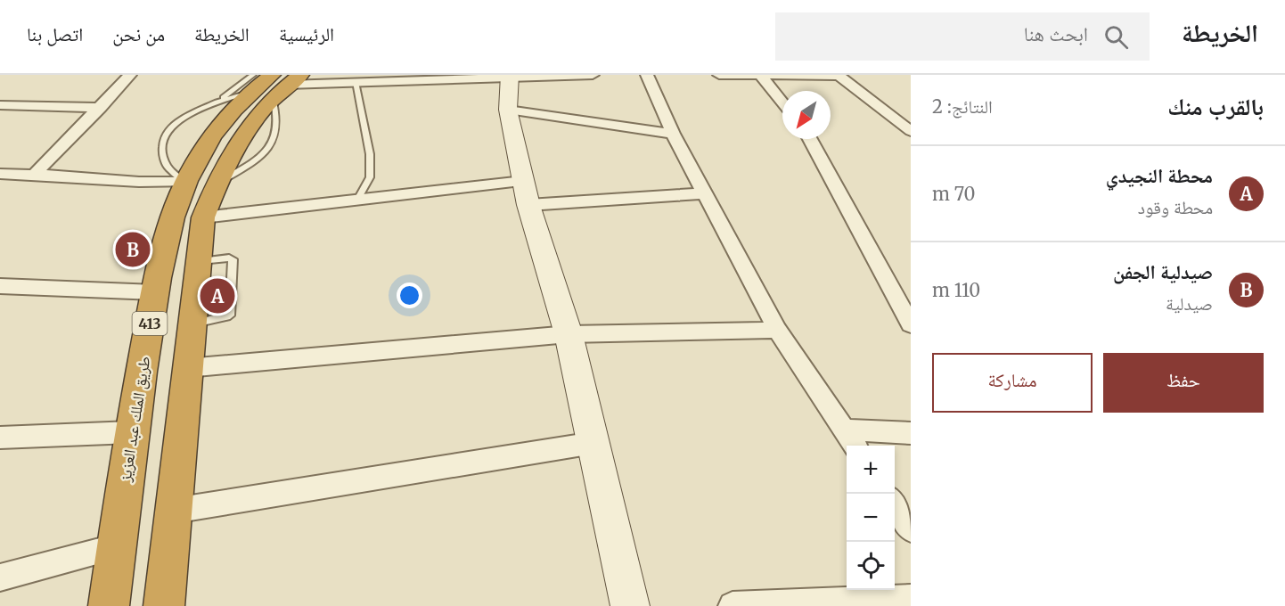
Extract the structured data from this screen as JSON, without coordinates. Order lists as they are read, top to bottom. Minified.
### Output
{"streets":{"highway":["413","طريق الملك عبد العزيز"]},"crossings":[["413","طريق الملك عبد العزيز"]],"north":"bottom left","page":{"header":"الخريطة","search":"ابحث هنا","nav":["الرئيسية","الخريطة","من نحن","اتصل بنا"],"heading":["بالقرب منك","النتائج: 2"],"list":[{"mark":"A","name":"محطة النجيدي","note":"محطة وقود","value":"70 m"},{"mark":"B","name":"صيدلية الجفن","note":"صيدلية","value":"110 m"}],"pins":["B","A"],"buttons":["حفظ","مشاركة"],"map_buttons":["+","−"]}}
